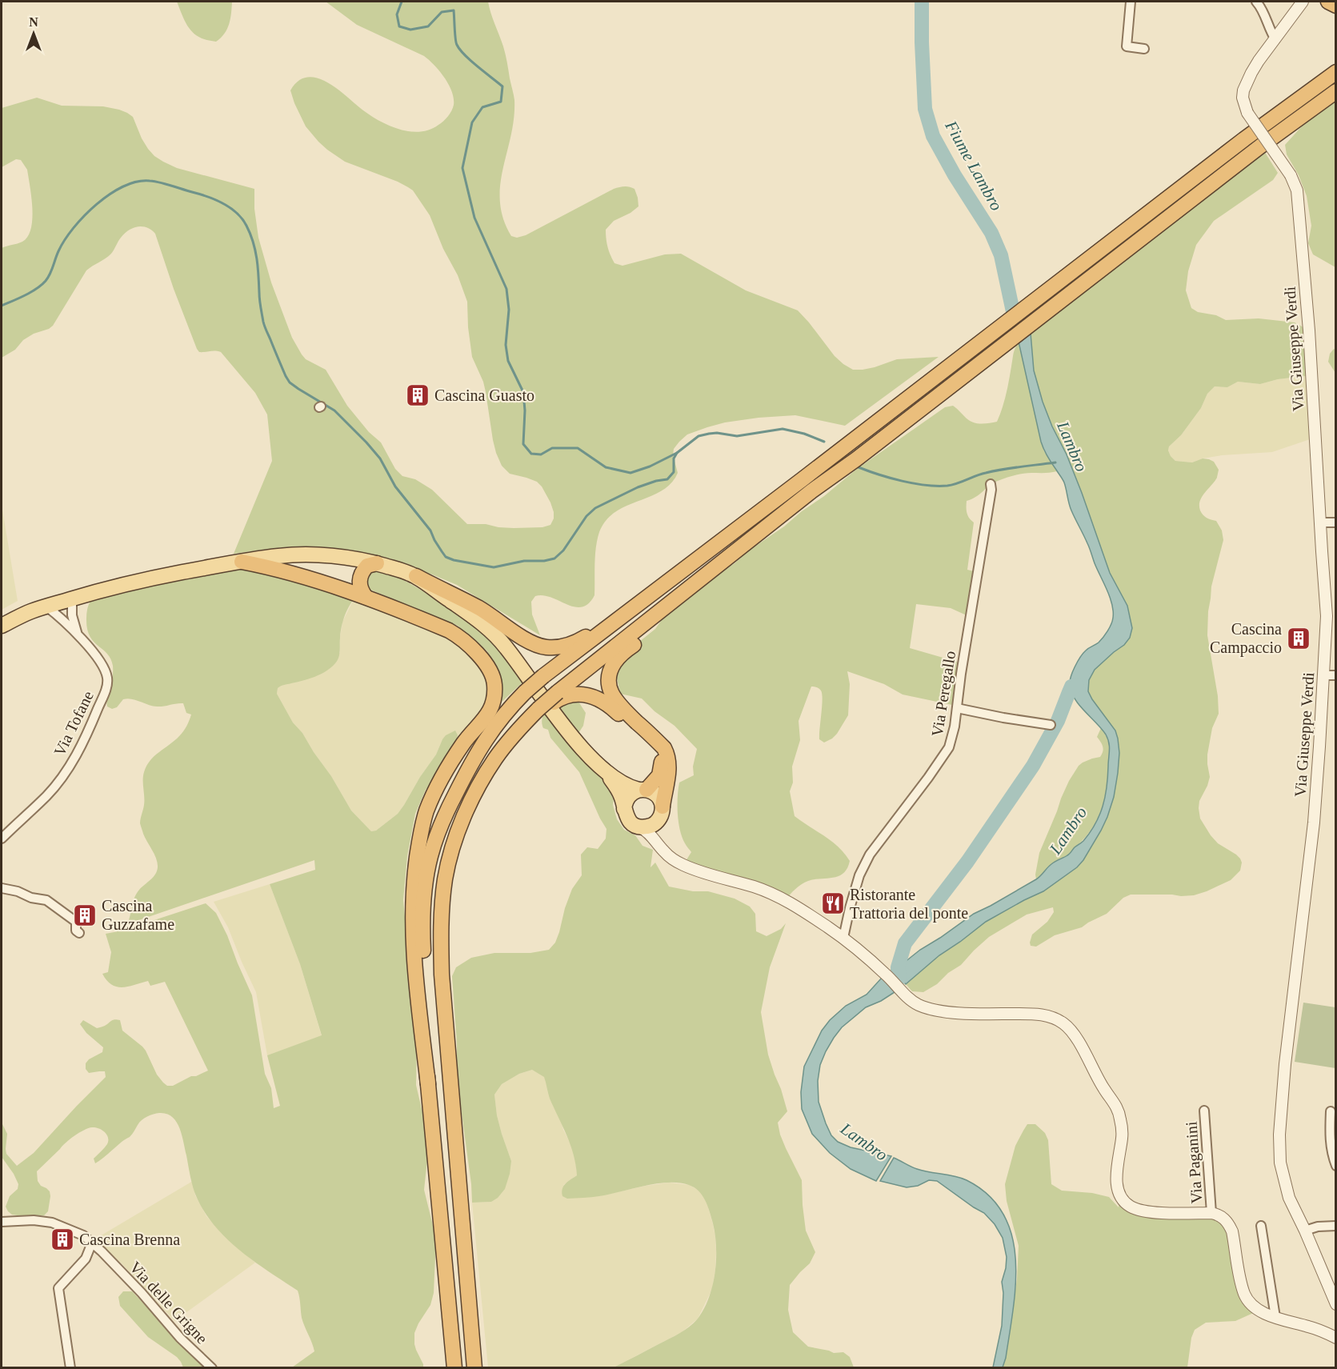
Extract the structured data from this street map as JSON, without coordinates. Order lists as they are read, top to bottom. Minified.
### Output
{"streets":{"street":["Via Giuseppe Verdi","Via Peregallo","Via Tofane","Via Paganini","Via delle Grigne"]},"water":["Fiume Lambro","Lambro"],"places":{"building":["Cascina Guasto","Cascina Campaccio","Cascina Guzzafame","Cascina Brenna"],"restaurant":["Ristorante Trattoria del ponte"]},"north":"top"}
